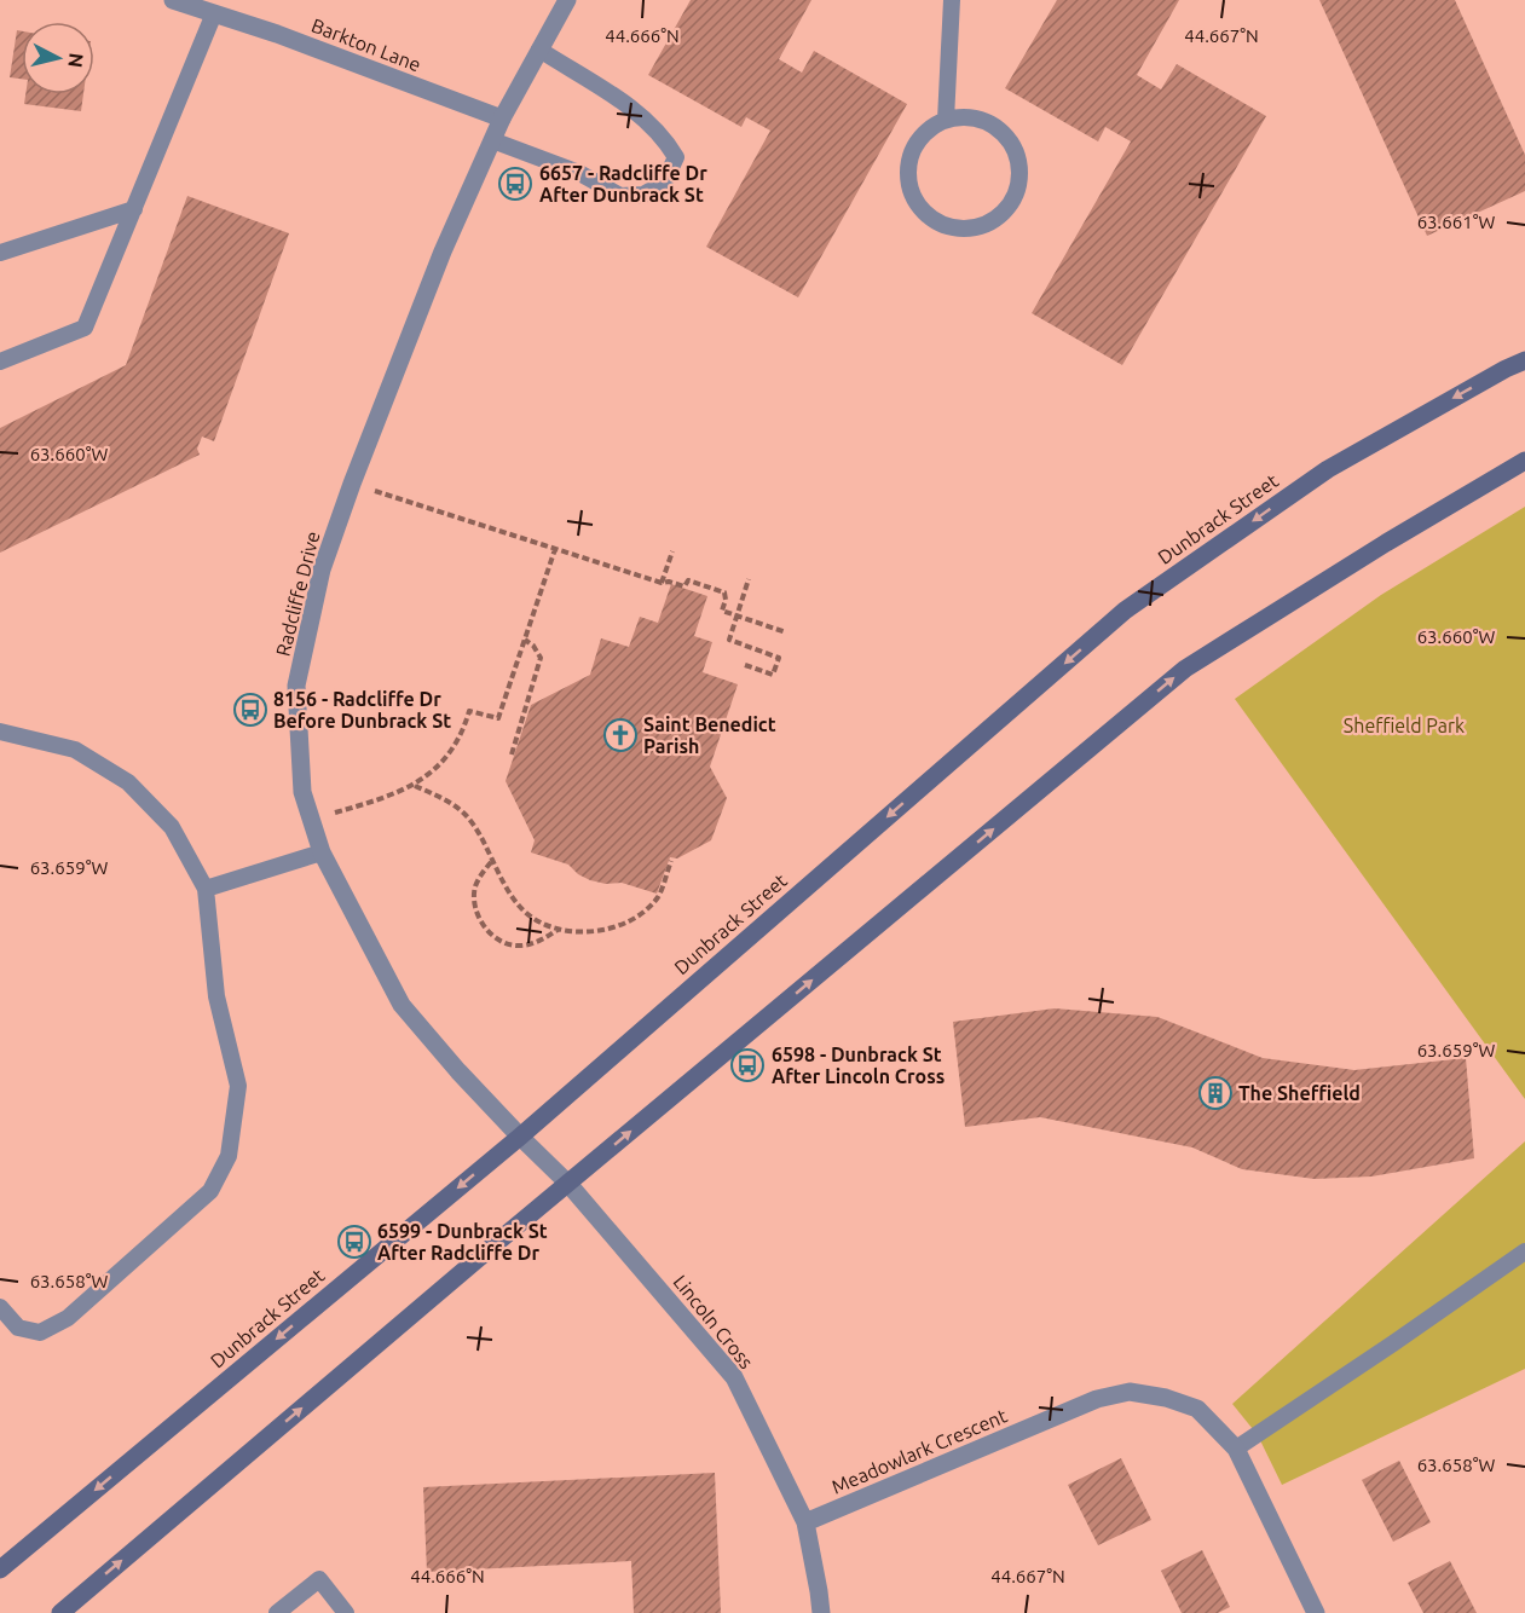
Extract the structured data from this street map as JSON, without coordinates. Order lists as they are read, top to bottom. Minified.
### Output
{"streets":{"main road":["Dunbrack Street"],"street":["Barkton Lane","Radcliffe Drive","Lincoln Cross","Meadowlark Crescent"]},"crossings":[["Barkton Lane","Radcliffe Drive"],["Dunbrack Street","Radcliffe Drive"],["Dunbrack Street","Lincoln Cross"],["Radcliffe Drive","Lincoln Cross"],["Lincoln Cross","Meadowlark Crescent"]],"parks":["Sheffield Park"],"places":{"bus stop":["6657 - Radcliffe Dr After Dunbrack St","8156 - Radcliffe Dr Before Dunbrack St","6598 - Dunbrack St After Lincoln Cross","6599 - Dunbrack St After Radcliffe Dr"],"church":["Saint Benedict Parish"],"building":["The Sheffield"]},"north":"right","coordinates":["44.666°N","44.667°N","63.661°W","63.660°W","63.659°W","63.658°W"]}
